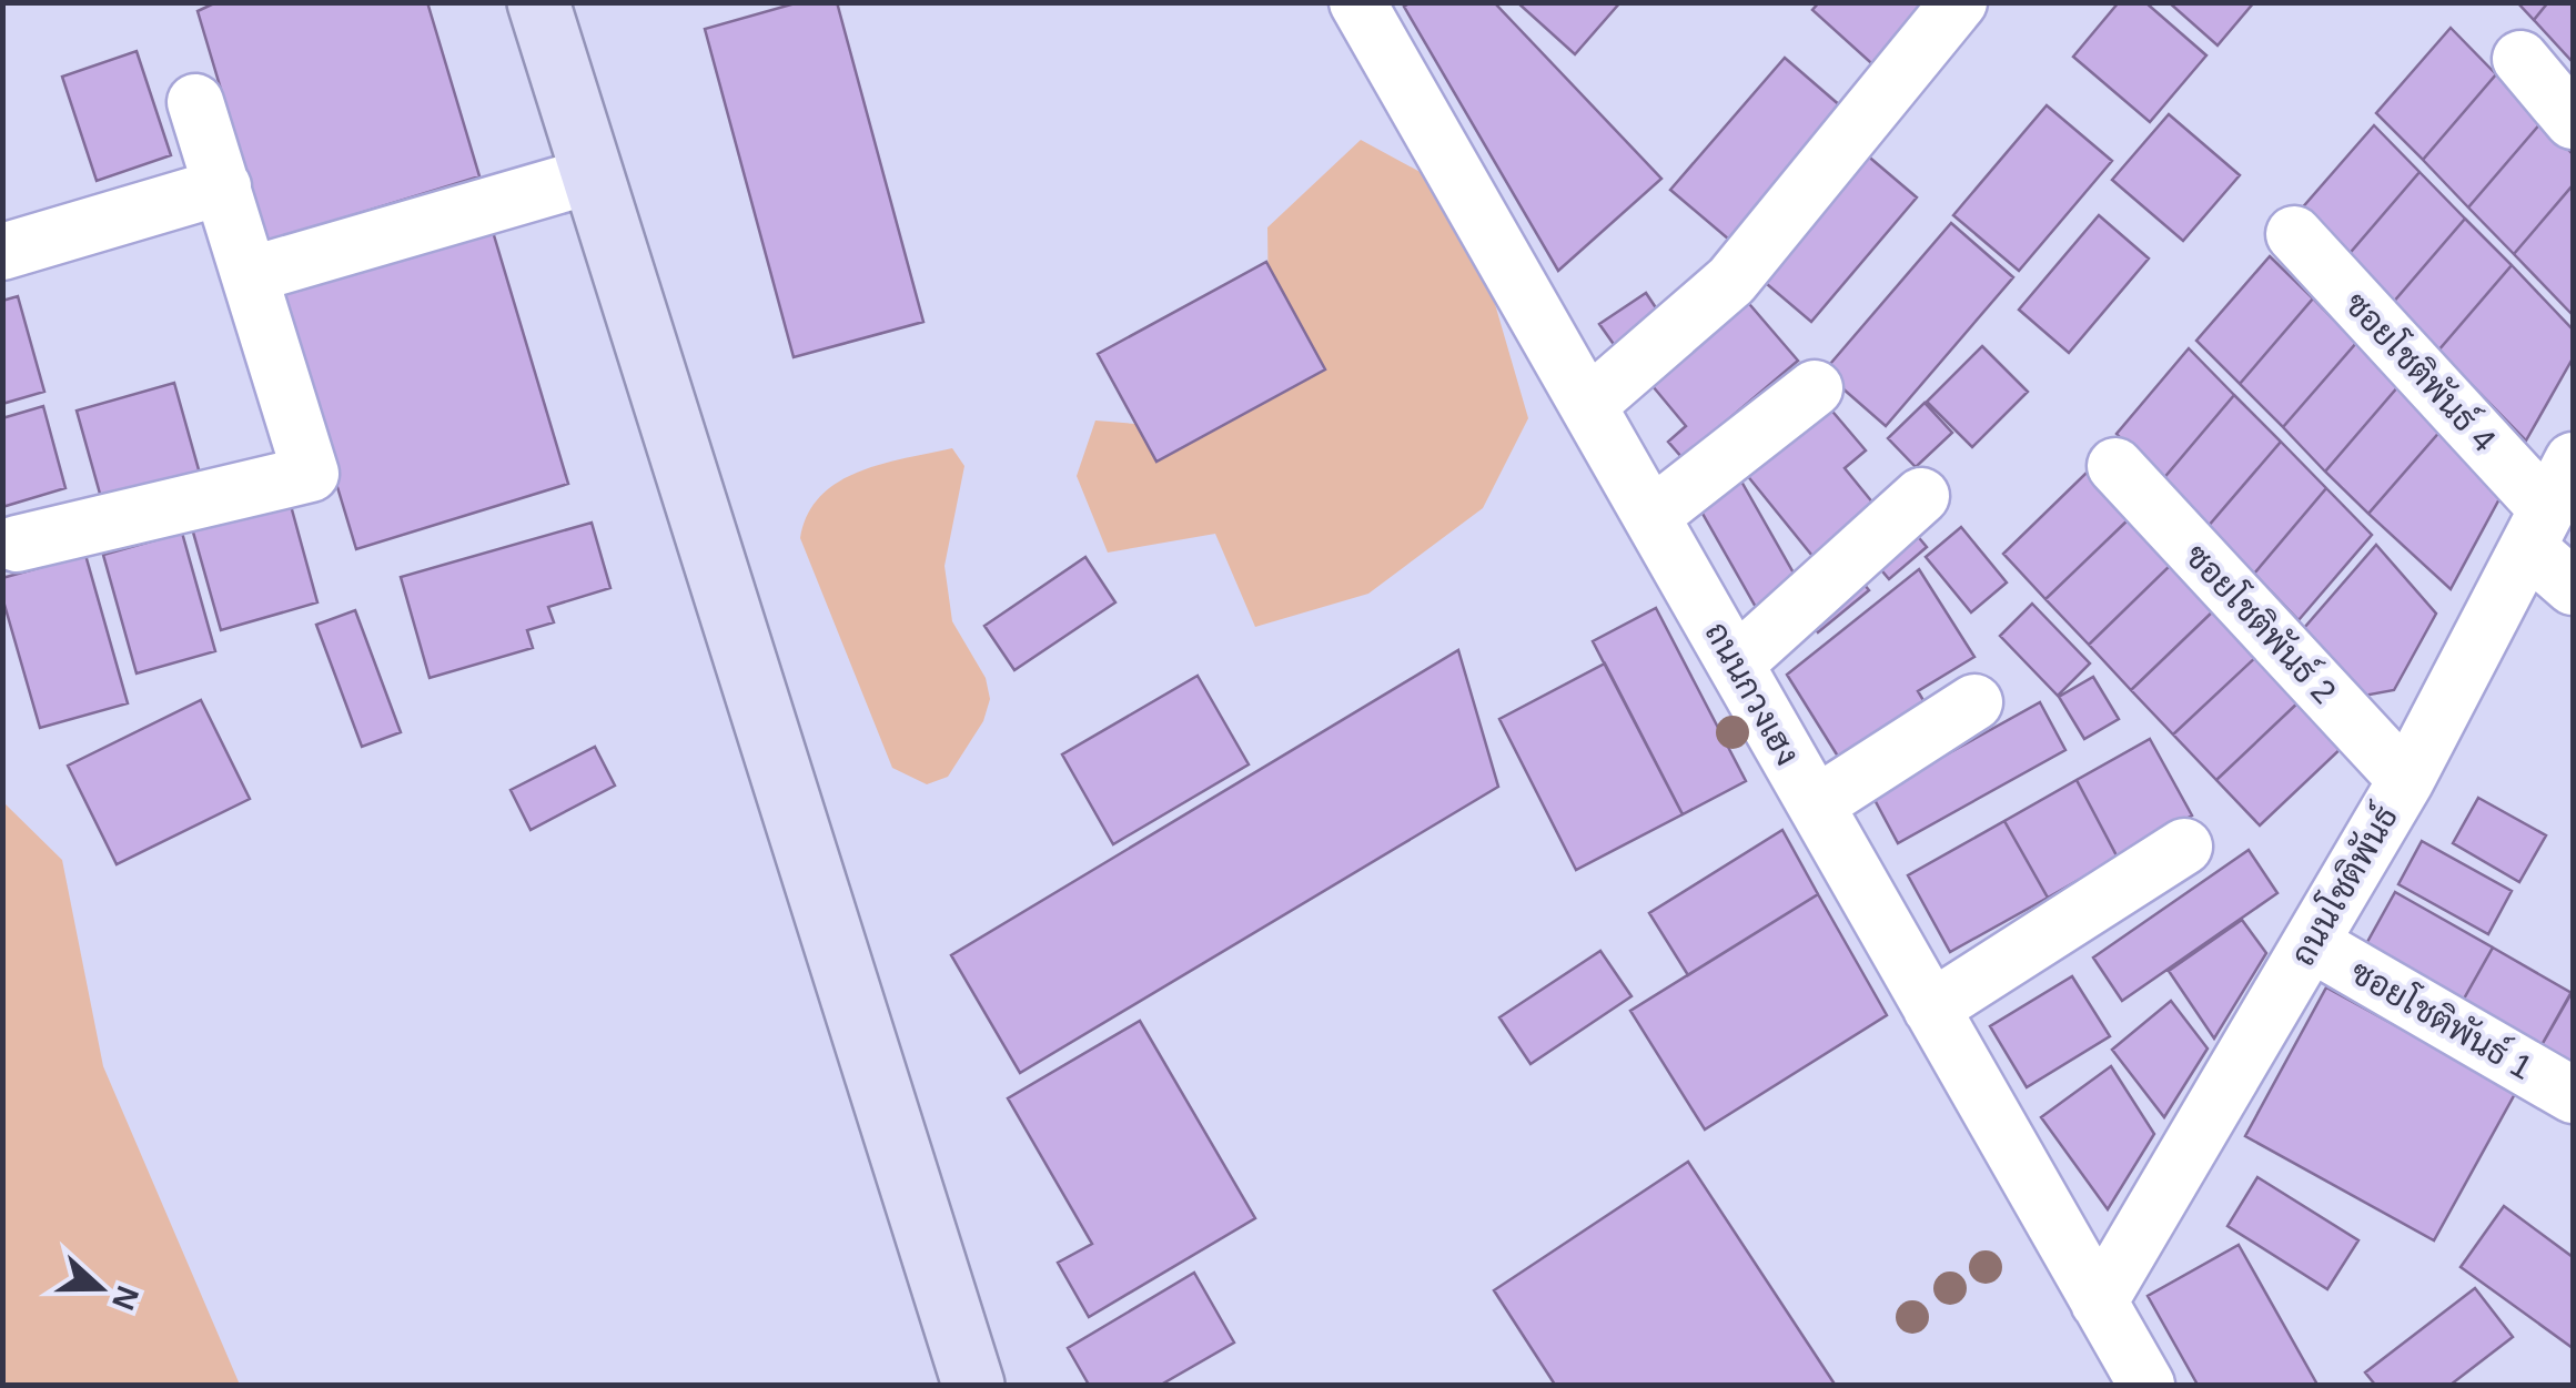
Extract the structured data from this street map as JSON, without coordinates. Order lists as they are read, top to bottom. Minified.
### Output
{"streets":{"street":["ซอยโชติพันธ์ 4","ซอยโชติพันธ์ 2","ถนนกวงเฮง","ถนนโชติพันธ์","ซอยโชติพันธ์ 1"]},"crossings":[["ซอยโชติพันธ์ 4","ถนนโชติพันธ์"],["ซอยโชติพันธ์ 2","ถนนโชติพันธ์"],["ถนนกวงเฮง","ถนนโชติพันธ์"],["ถนนโชติพันธ์","ซอยโชติพันธ์ 1"]],"north":"right"}
